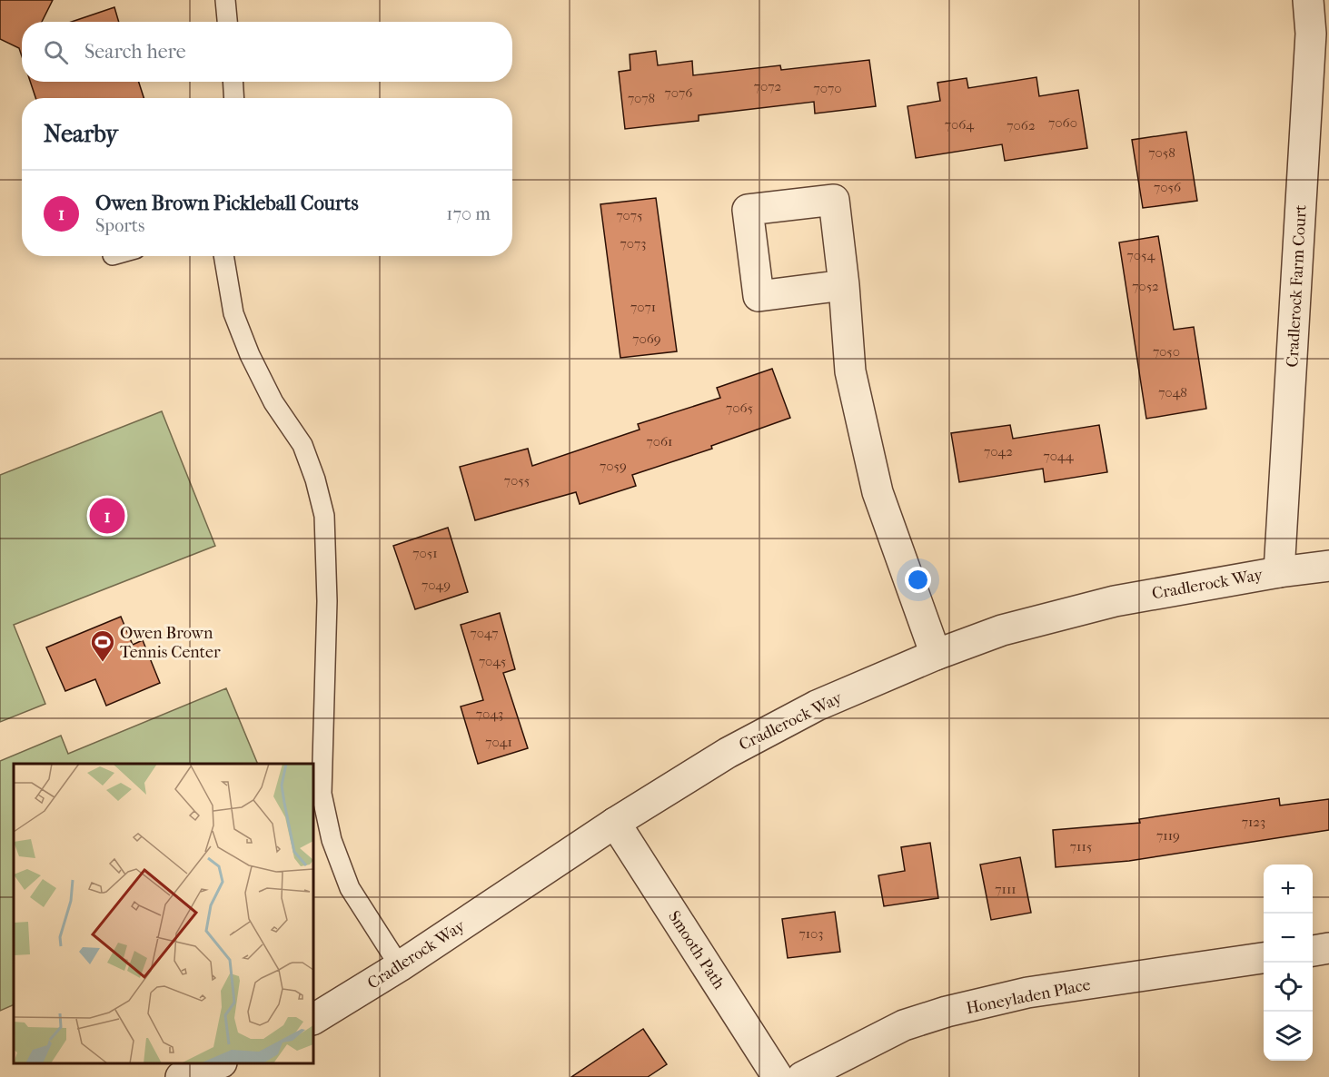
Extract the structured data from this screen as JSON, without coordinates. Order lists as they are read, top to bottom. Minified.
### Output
{"streets":{"street":["Cradlerock Farm Court","Cradlerock Way","Smooth Path","Honeyladen Place"]},"crossings":[["Cradlerock Farm Court","Cradlerock Way"],["Cradlerock Way","Smooth Path"]],"places":{"sports":["Owen Brown Tennis Center"]},"house_numbers":["7072","7070","7076","7078","7060","7064","7062","7058","7056","7075","7073","7054","7052","7071","7069","7050","7048","7065","7061","7042","7044","7059","7055","7051","7049","7047","7045","7043","7041","7123","7119","7115","7111","7103"],"page":{"search":"Search here","heading":"Nearby","list":[{"mark":"1","name":"Owen Brown Pickleball Courts","note":"Sports","value":"170 m"}],"pins":"1","map_buttons":["+","−"]}}
